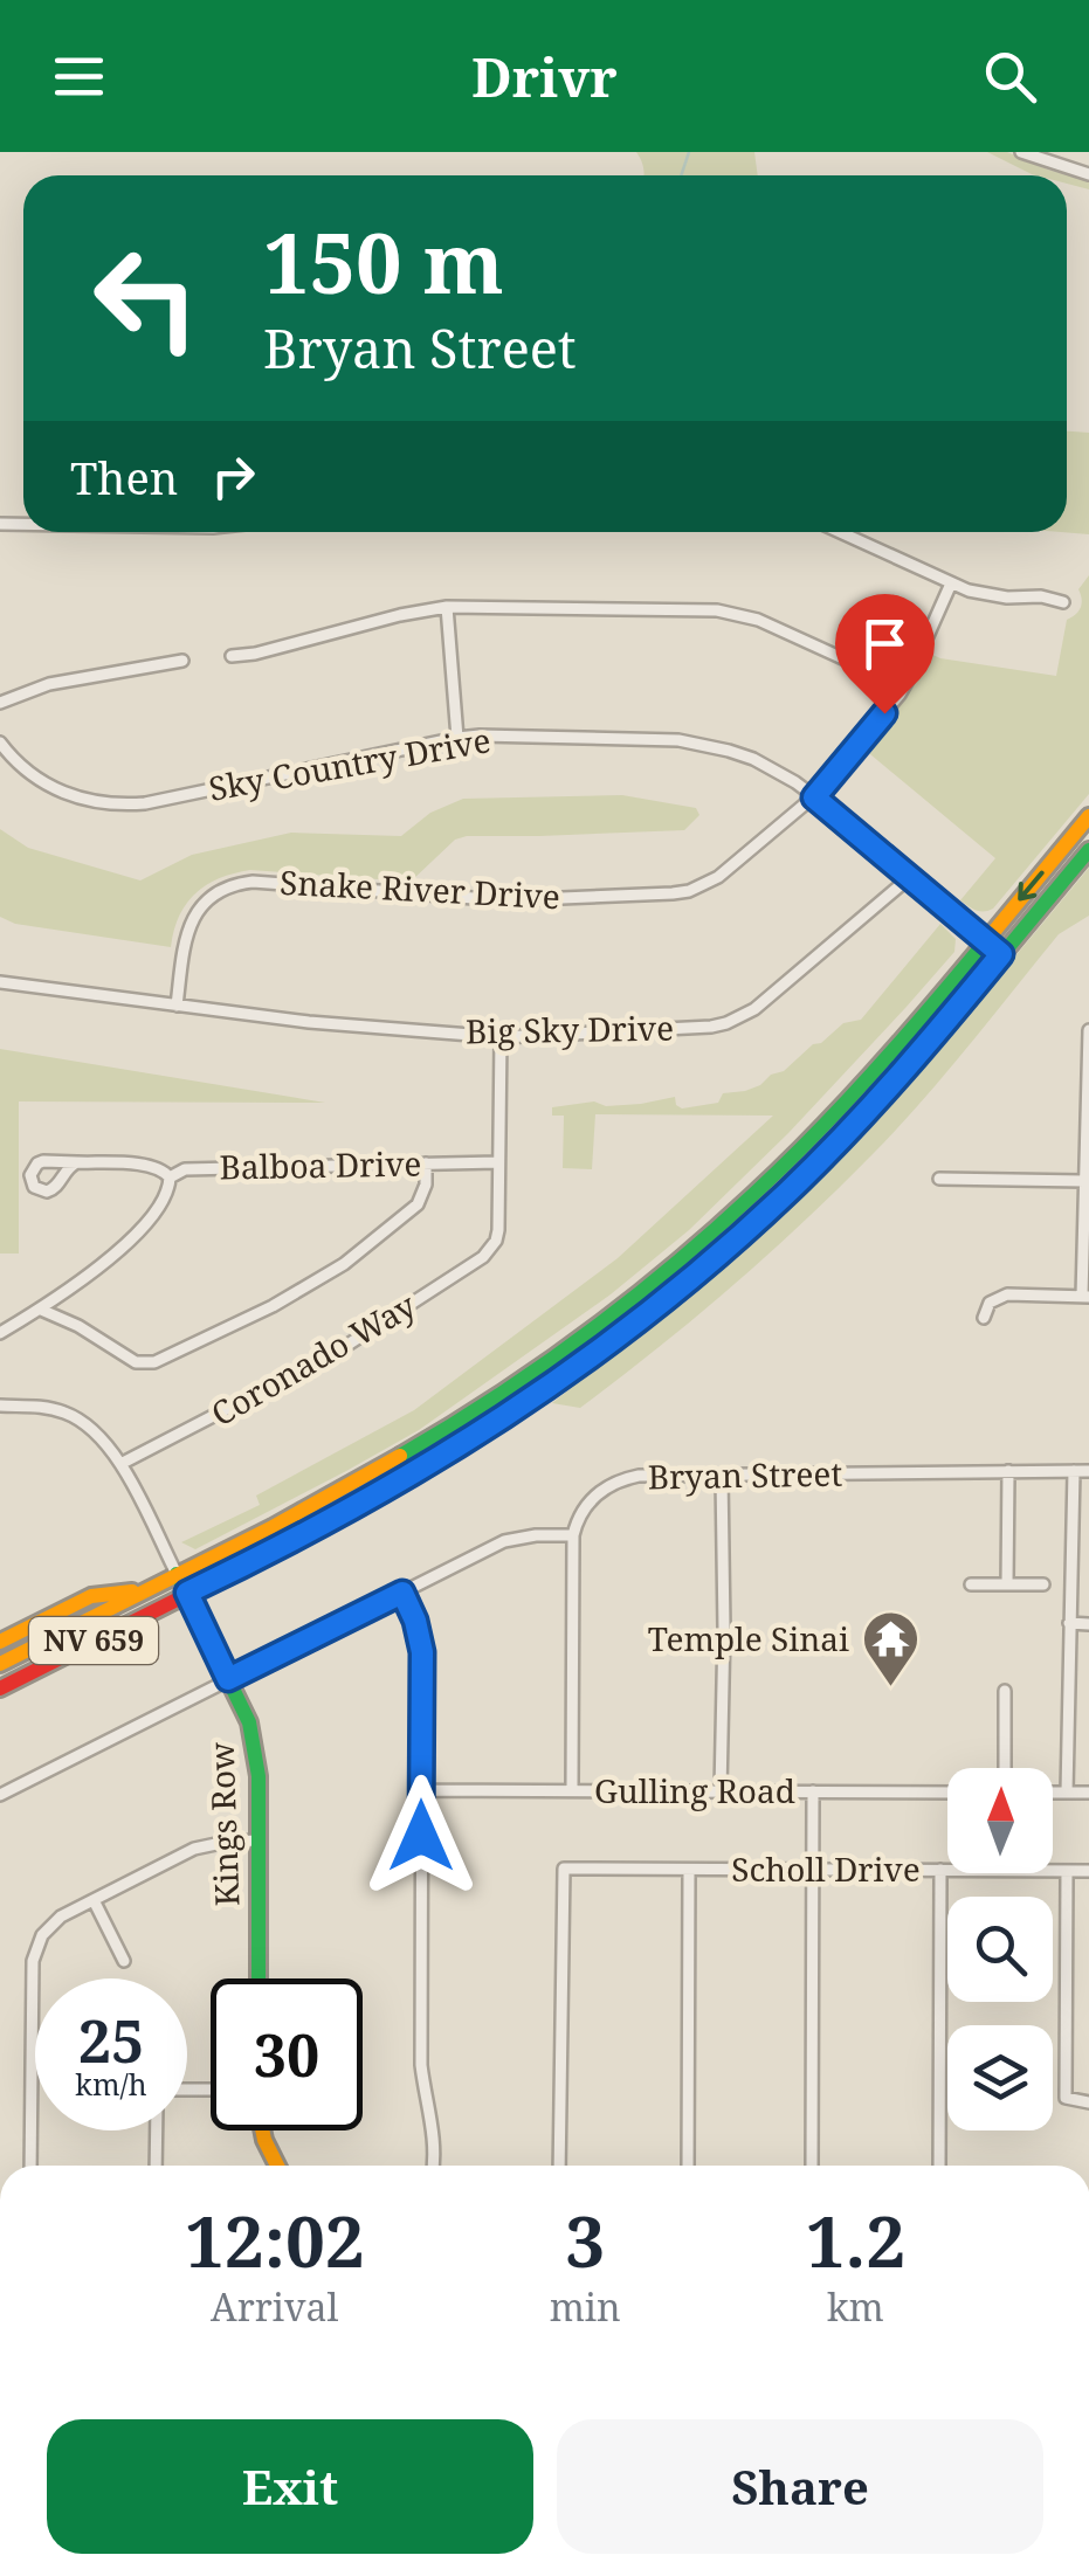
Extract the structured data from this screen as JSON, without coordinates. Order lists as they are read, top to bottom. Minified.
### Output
{"streets":{"main road":["NV 659","Kings Row"],"street":["Sky Country Drive","Snake River Drive","Big Sky Drive","Balboa Drive","Coronado Way","Bryan Street","Gulling Road","Scholl Drive"]},"crossings":[["Sky Country Drive","Snake River Drive"],["Sky Country Drive","Big Sky Drive"],["Sky Country Drive","NV 659"],["Snake River Drive","Big Sky Drive"],["Balboa Drive","Coronado Way"],["Coronado Way","Kings Row"],["NV 659","Kings Row"]],"places":{"temple":["Temple Sinai"]},"north":"top","page":{"header":"Drivr","turn":["150 m","Bryan Street"],"then":"Then","speed":"25 km/h","limit":"30","eta":["12:02","Arrival","3","min","1.2","km"],"buttons":["Exit","Share"]}}
